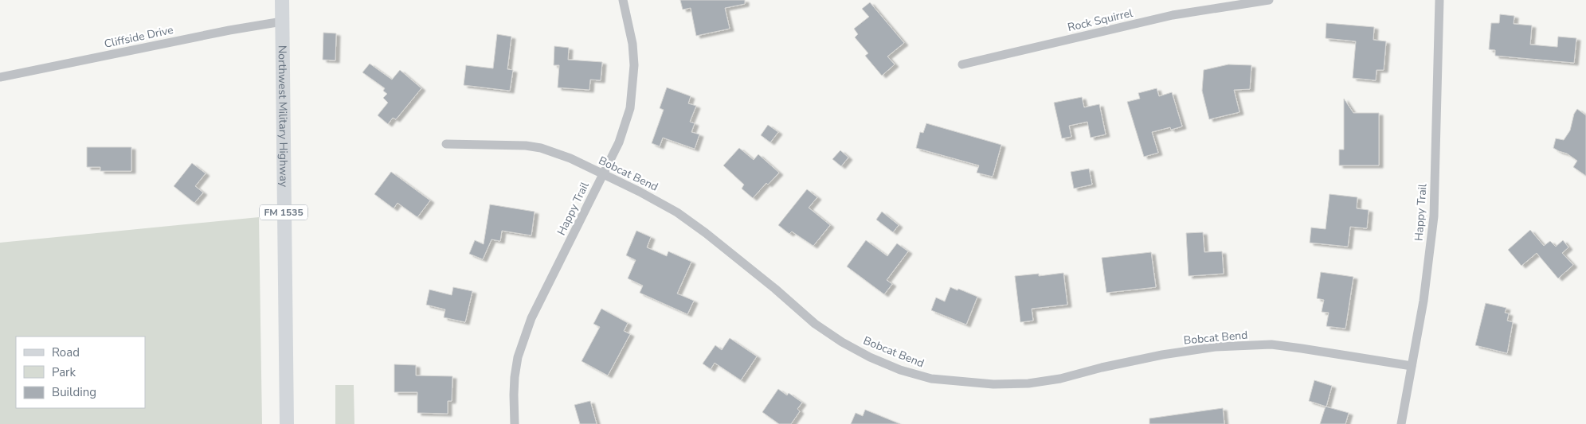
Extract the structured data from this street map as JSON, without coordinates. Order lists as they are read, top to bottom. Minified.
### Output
{"streets":{"main road":["Northwest Military Highway","FM 1535"],"street":["Rock Squirrel","Cliffside Drive","Bobcat Bend","Happy Trail"]},"crossings":[["Cliffside Drive","Northwest Military Highway"],["Bobcat Bend","Happy Trail"]],"legend":["Road","Park","Building"]}
